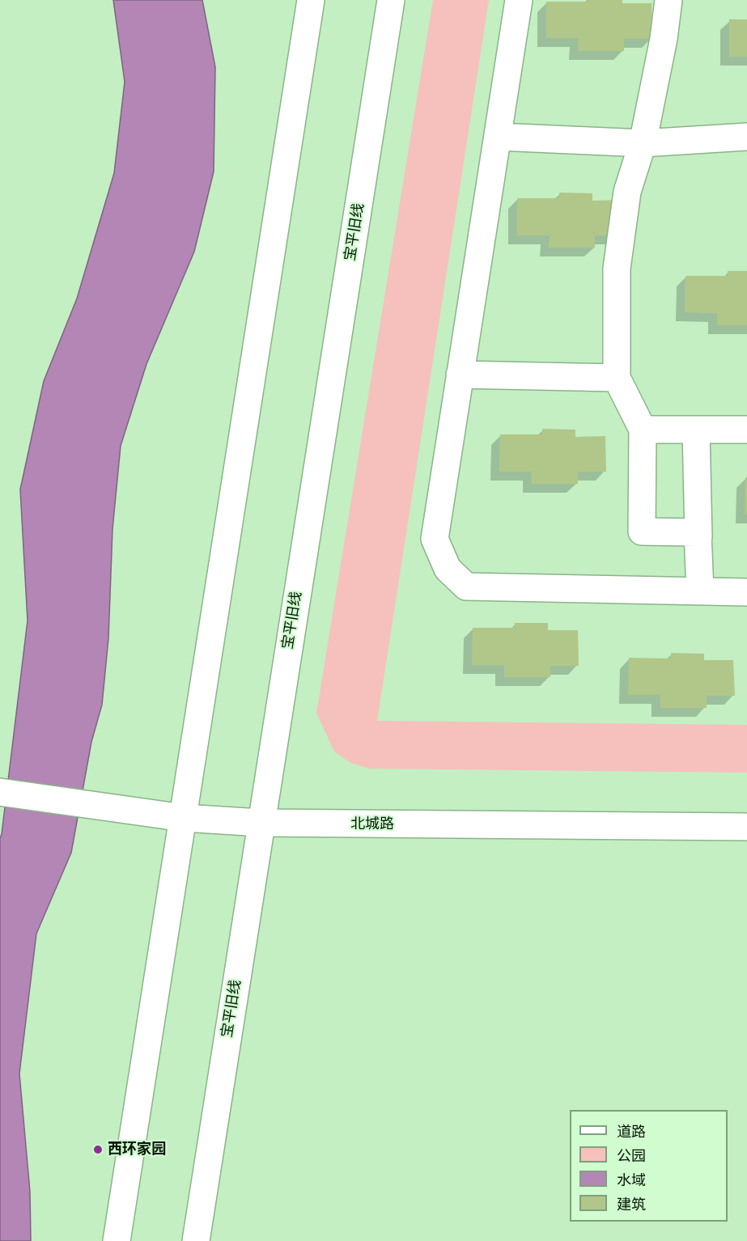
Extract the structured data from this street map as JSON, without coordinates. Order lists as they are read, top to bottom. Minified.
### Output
{"streets":{"street":["宝平旧线","北城路"]},"crossings":[["宝平旧线","北城路"]],"places":["西环家园"],"legend":["道路","公园","水域","建筑"]}
